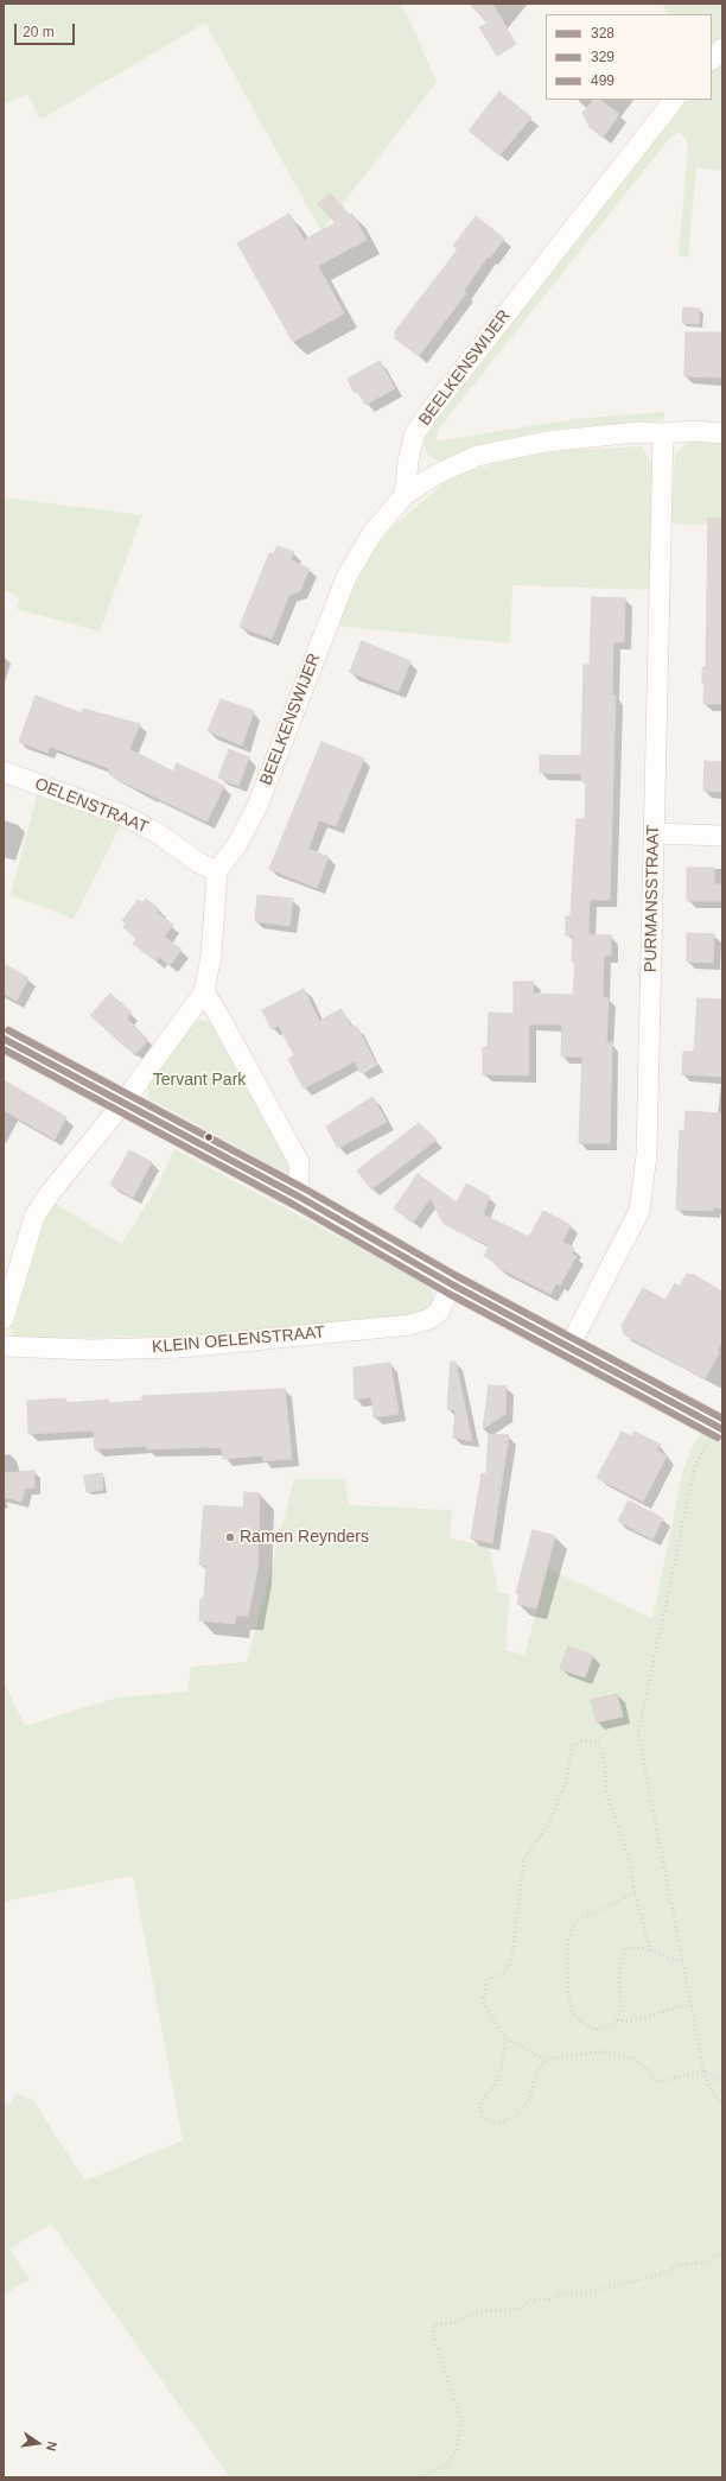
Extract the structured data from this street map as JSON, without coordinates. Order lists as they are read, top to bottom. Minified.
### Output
{"streets":{"street":["BEELKENSWIJER","OELENSTRAAT","PURMANSSTRAAT","KLEIN OELENSTRAAT"]},"crossings":[["BEELKENSWIJER","OELENSTRAAT"]],"parks":["Tervant Park"],"places":["Ramen Reynders"],"lines":["transit line 499","transit line 328","transit line 329"],"legend":["328","329","499"],"scale_bar":"20 m","north":"right"}
